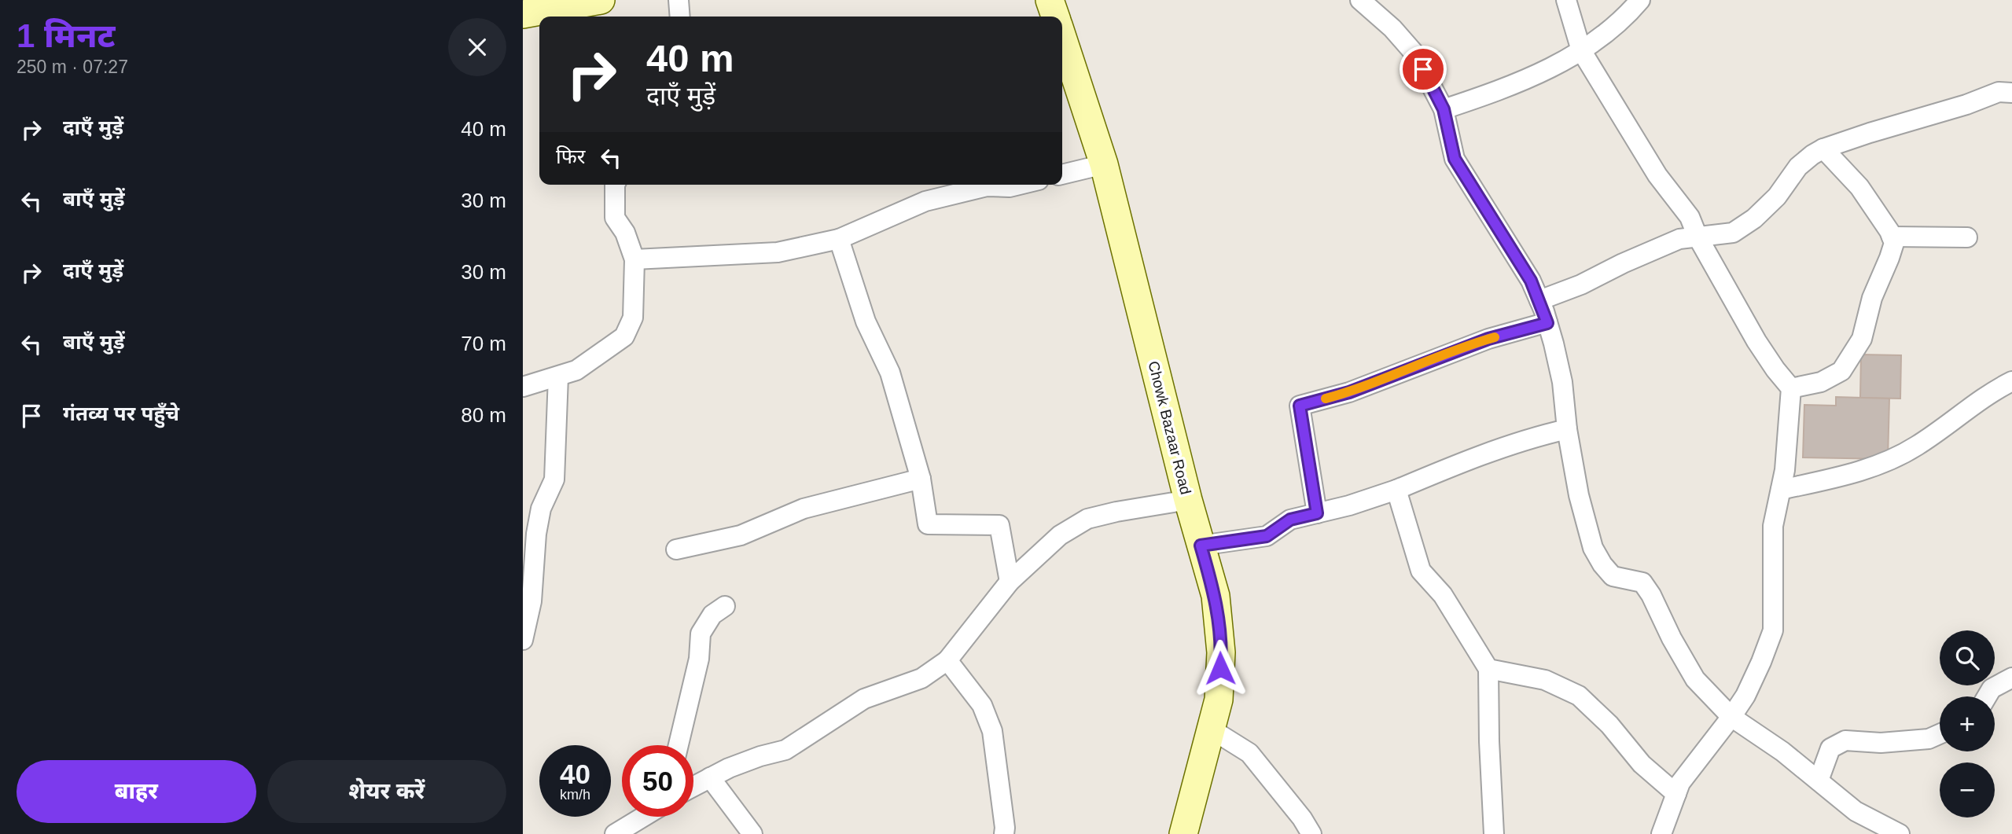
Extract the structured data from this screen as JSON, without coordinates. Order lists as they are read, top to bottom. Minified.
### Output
{"streets":{"main road":["Chowk Bazaar Road"]},"page":{"heading":["1 मिनट","250 m · 07:27"],"turn":["40 m","दाएँ मुड़ें"],"list":[{"name":"दाएँ मुड़ें","value":"40 m"},{"name":"बाएँ मुड़ें","value":"30 m"},{"name":"दाएँ मुड़ें","value":"30 m"},{"name":"बाएँ मुड़ें","value":"70 m"},{"name":"गंतव्य पर पहुँचे","value":"80 m"}],"then":"फिर","map_buttons":["+","−"],"speed":"40 km/h","limit":"50","buttons":["बाहर","शेयर करें"]}}
